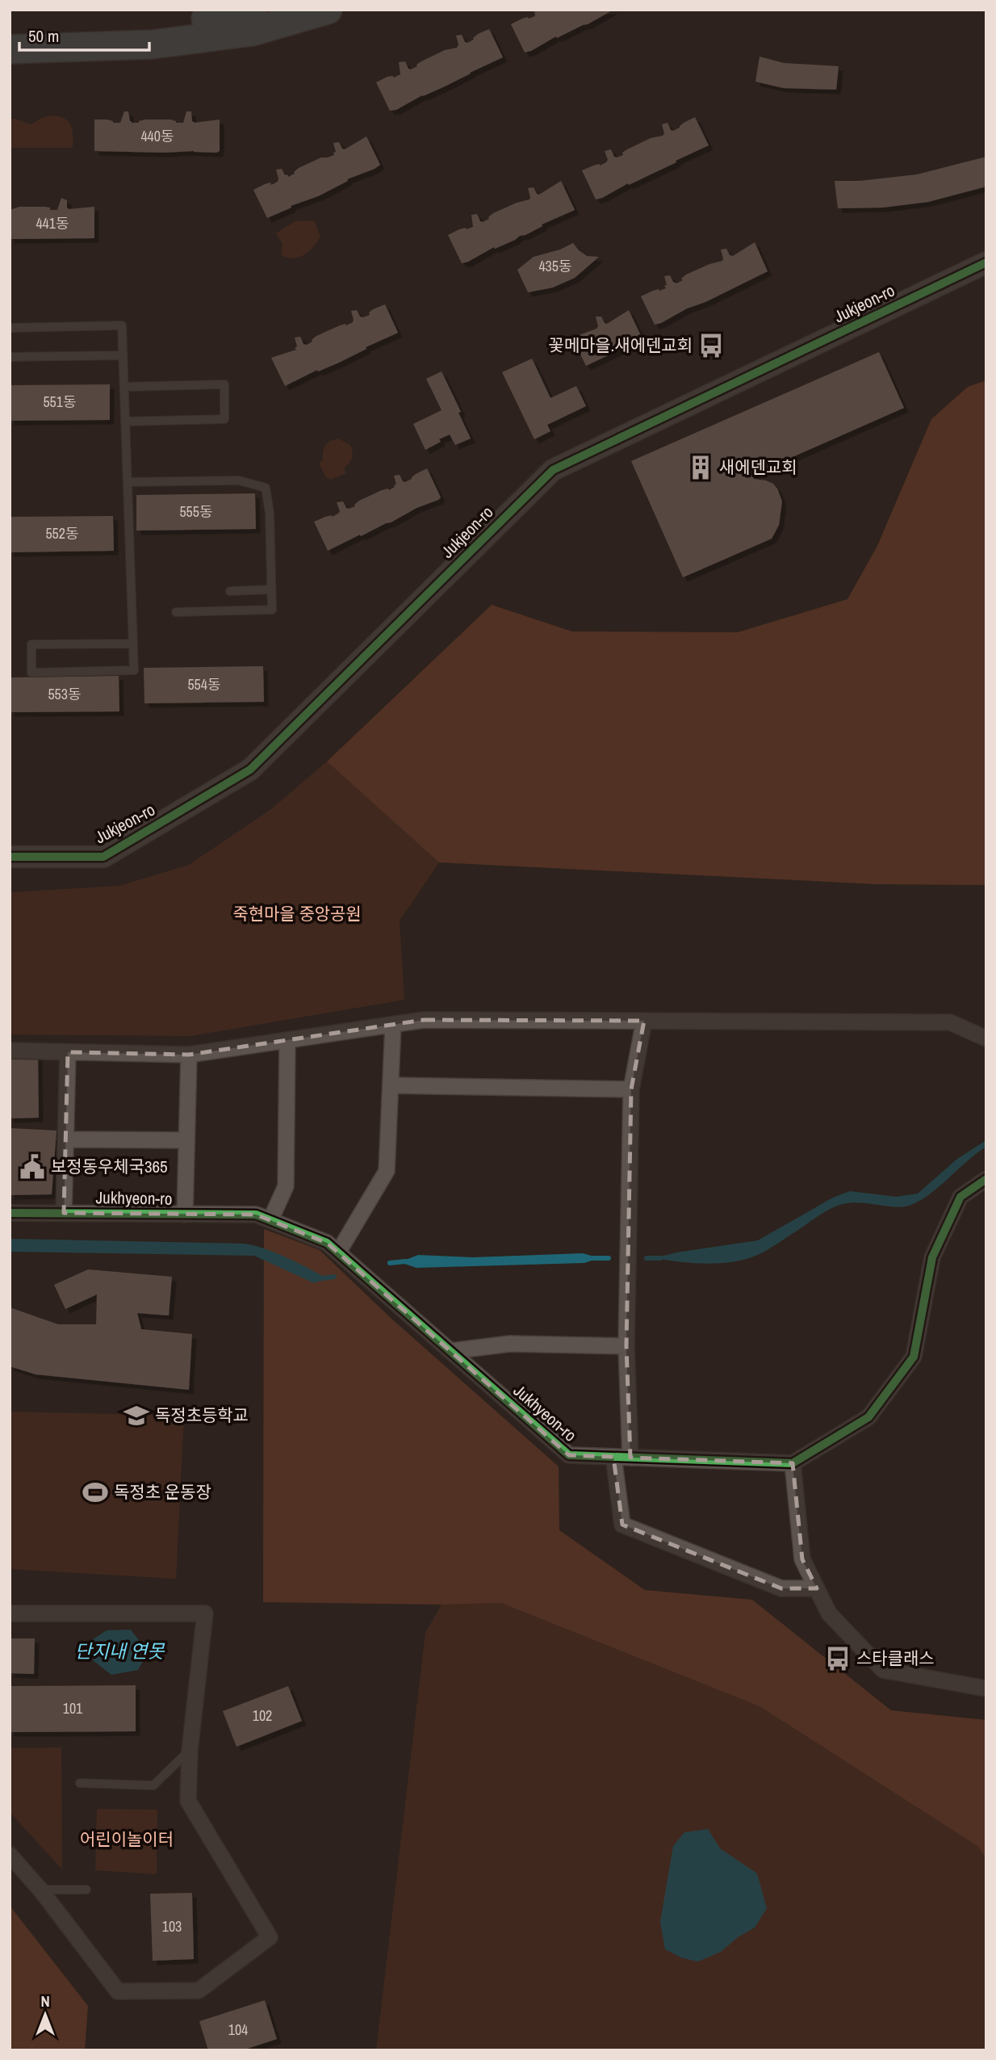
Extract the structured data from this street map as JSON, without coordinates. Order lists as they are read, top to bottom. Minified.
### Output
{"streets":{"street":["Jukjeon-ro","Jukhyeon-ro"]},"water":["단지내 연못"],"parks":["죽현마을 중앙공원","어린이놀이터"],"places":{"bus stop":["꽃메마을.새에덴교회","스타클래스"],"building":["새에덴교회"],"public building":["보정동우체국365"],"school or university":["독정초등학교"],"sports":["독정초 운동장"]},"house_numbers":["440동","441동","435동","551동","555동","552동","554동","553동","101","102","103","104"],"scale_bar":"50 m","north":"top"}
